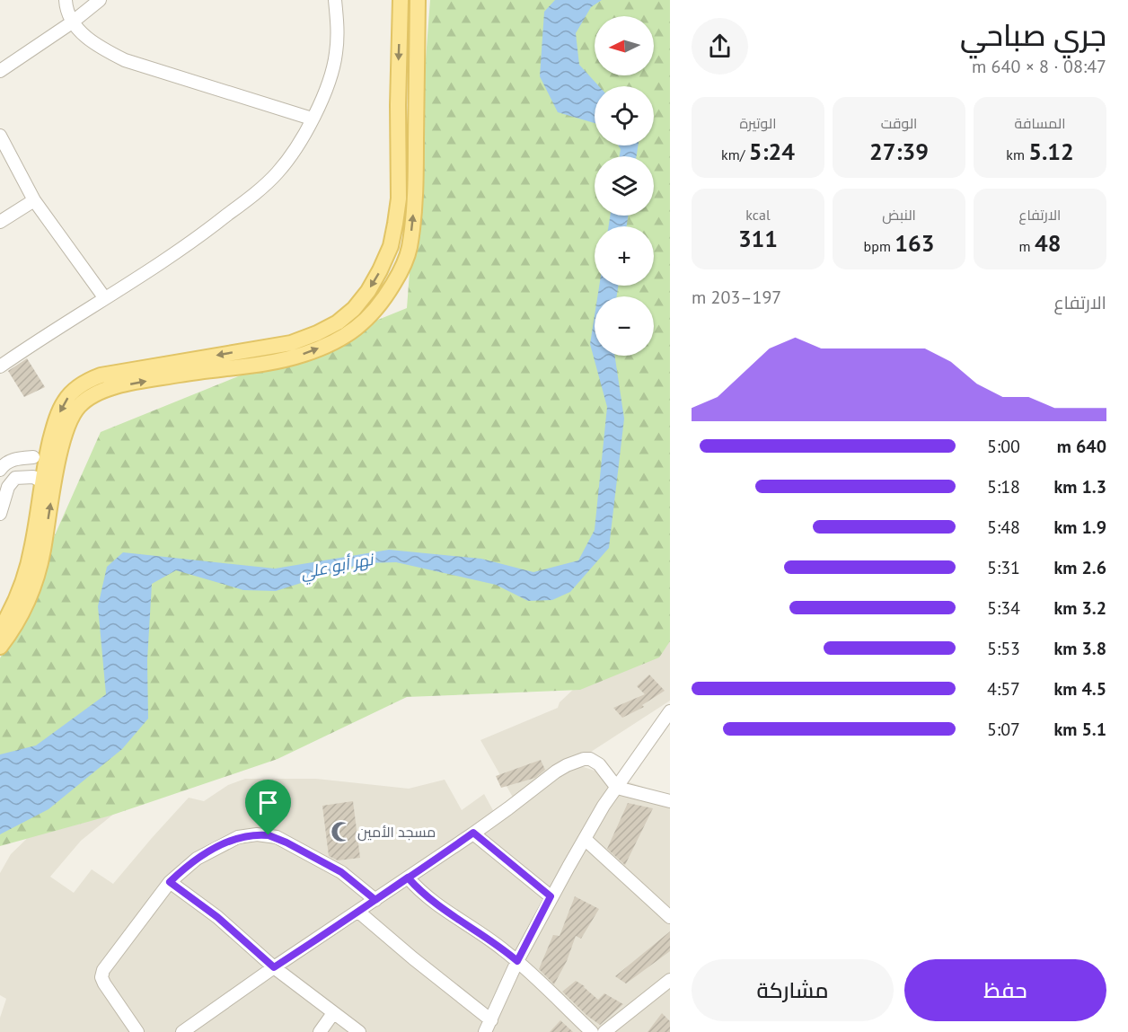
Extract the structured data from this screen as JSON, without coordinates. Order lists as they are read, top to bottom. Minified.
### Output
{"water":["نهر أبو علي"],"places":{"mosque":["مسجد الأمين"]},"north":"left","page":{"heading":["جري صباحي","08:47 · 8 × 640 m"],"map_buttons":["+","−"],"stats":[["المسافة","5.12 km"],["الوقت","27:39"],["الوتيرة","5:24 /km"],["الارتفاع","48 m"],["النبض","163 bpm"],["kcal","311"]],"chart":["الارتفاع","197–203 m"],"list":[{"name":"640 m","note":"5:00"},{"name":"1.3 km","note":"5:18"},{"name":"1.9 km","note":"5:48"},{"name":"2.6 km","note":"5:31"},{"name":"3.2 km","note":"5:34"},{"name":"3.8 km","note":"5:53"},{"name":"4.5 km","note":"4:57"},{"name":"5.1 km","note":"5:07"}],"buttons":["حفظ","مشاركة"]}}
